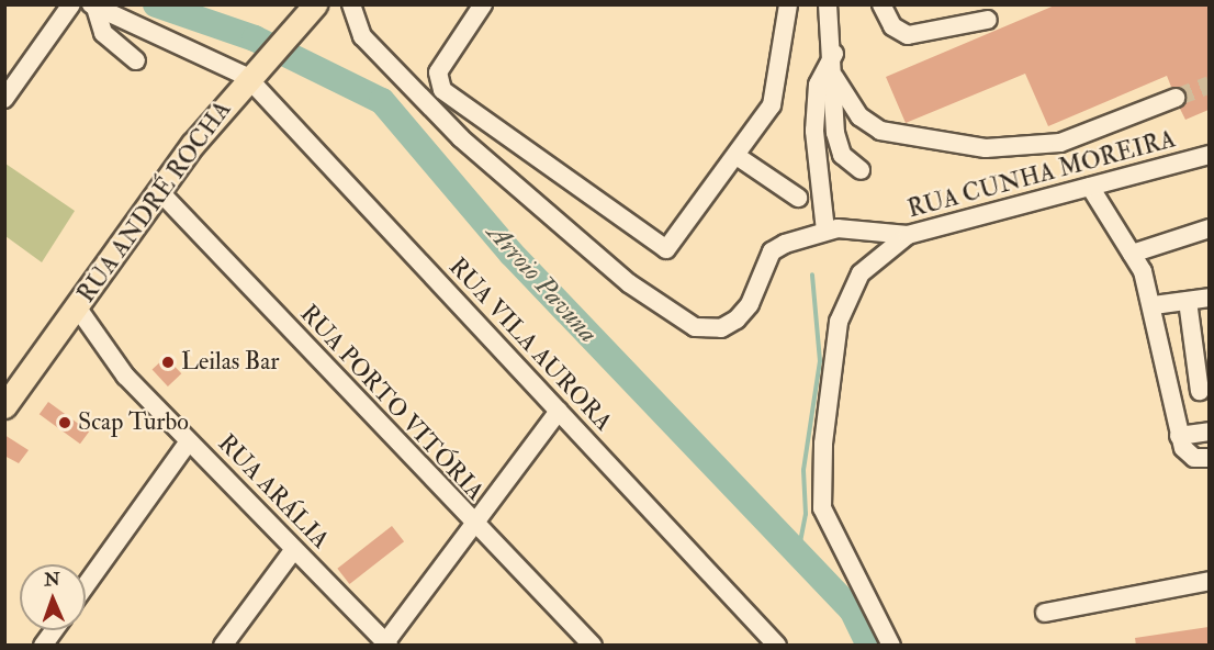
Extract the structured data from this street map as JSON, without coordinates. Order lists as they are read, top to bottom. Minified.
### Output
{"streets":{"main road":["RUA ANDRÉ ROCHA"],"street":["RUA CUNHA MOREIRA","RUA VILA AURORA","RUA PORTO VITÓRIA","RUA ARÁLIA"]},"crossings":[["RUA ANDRÉ ROCHA","RUA VILA AURORA"],["RUA ANDRÉ ROCHA","RUA PORTO VITÓRIA"],["RUA ANDRÉ ROCHA","RUA ARÁLIA"]],"water":["Arroio Pavuna"],"places":["Leilas Bar","Scap Turbo"],"north":"top"}
